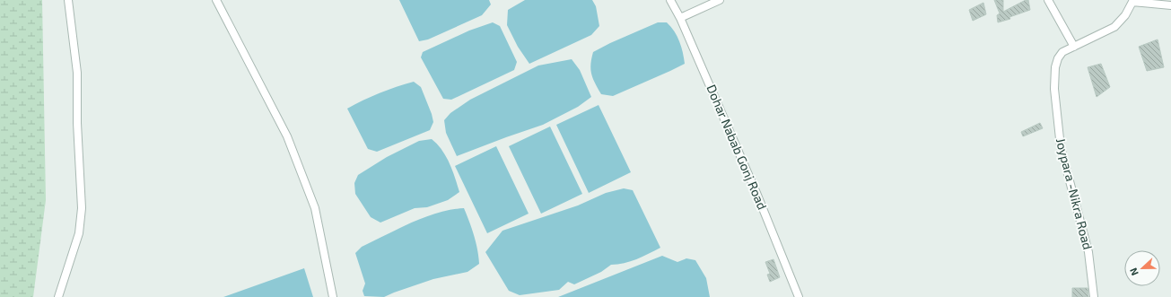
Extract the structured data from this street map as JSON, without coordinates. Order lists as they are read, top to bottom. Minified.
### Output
{"streets":{"street":["Dohar Nabab Gonj Road","Joypara -Nikra Road"]},"north":"left"}
